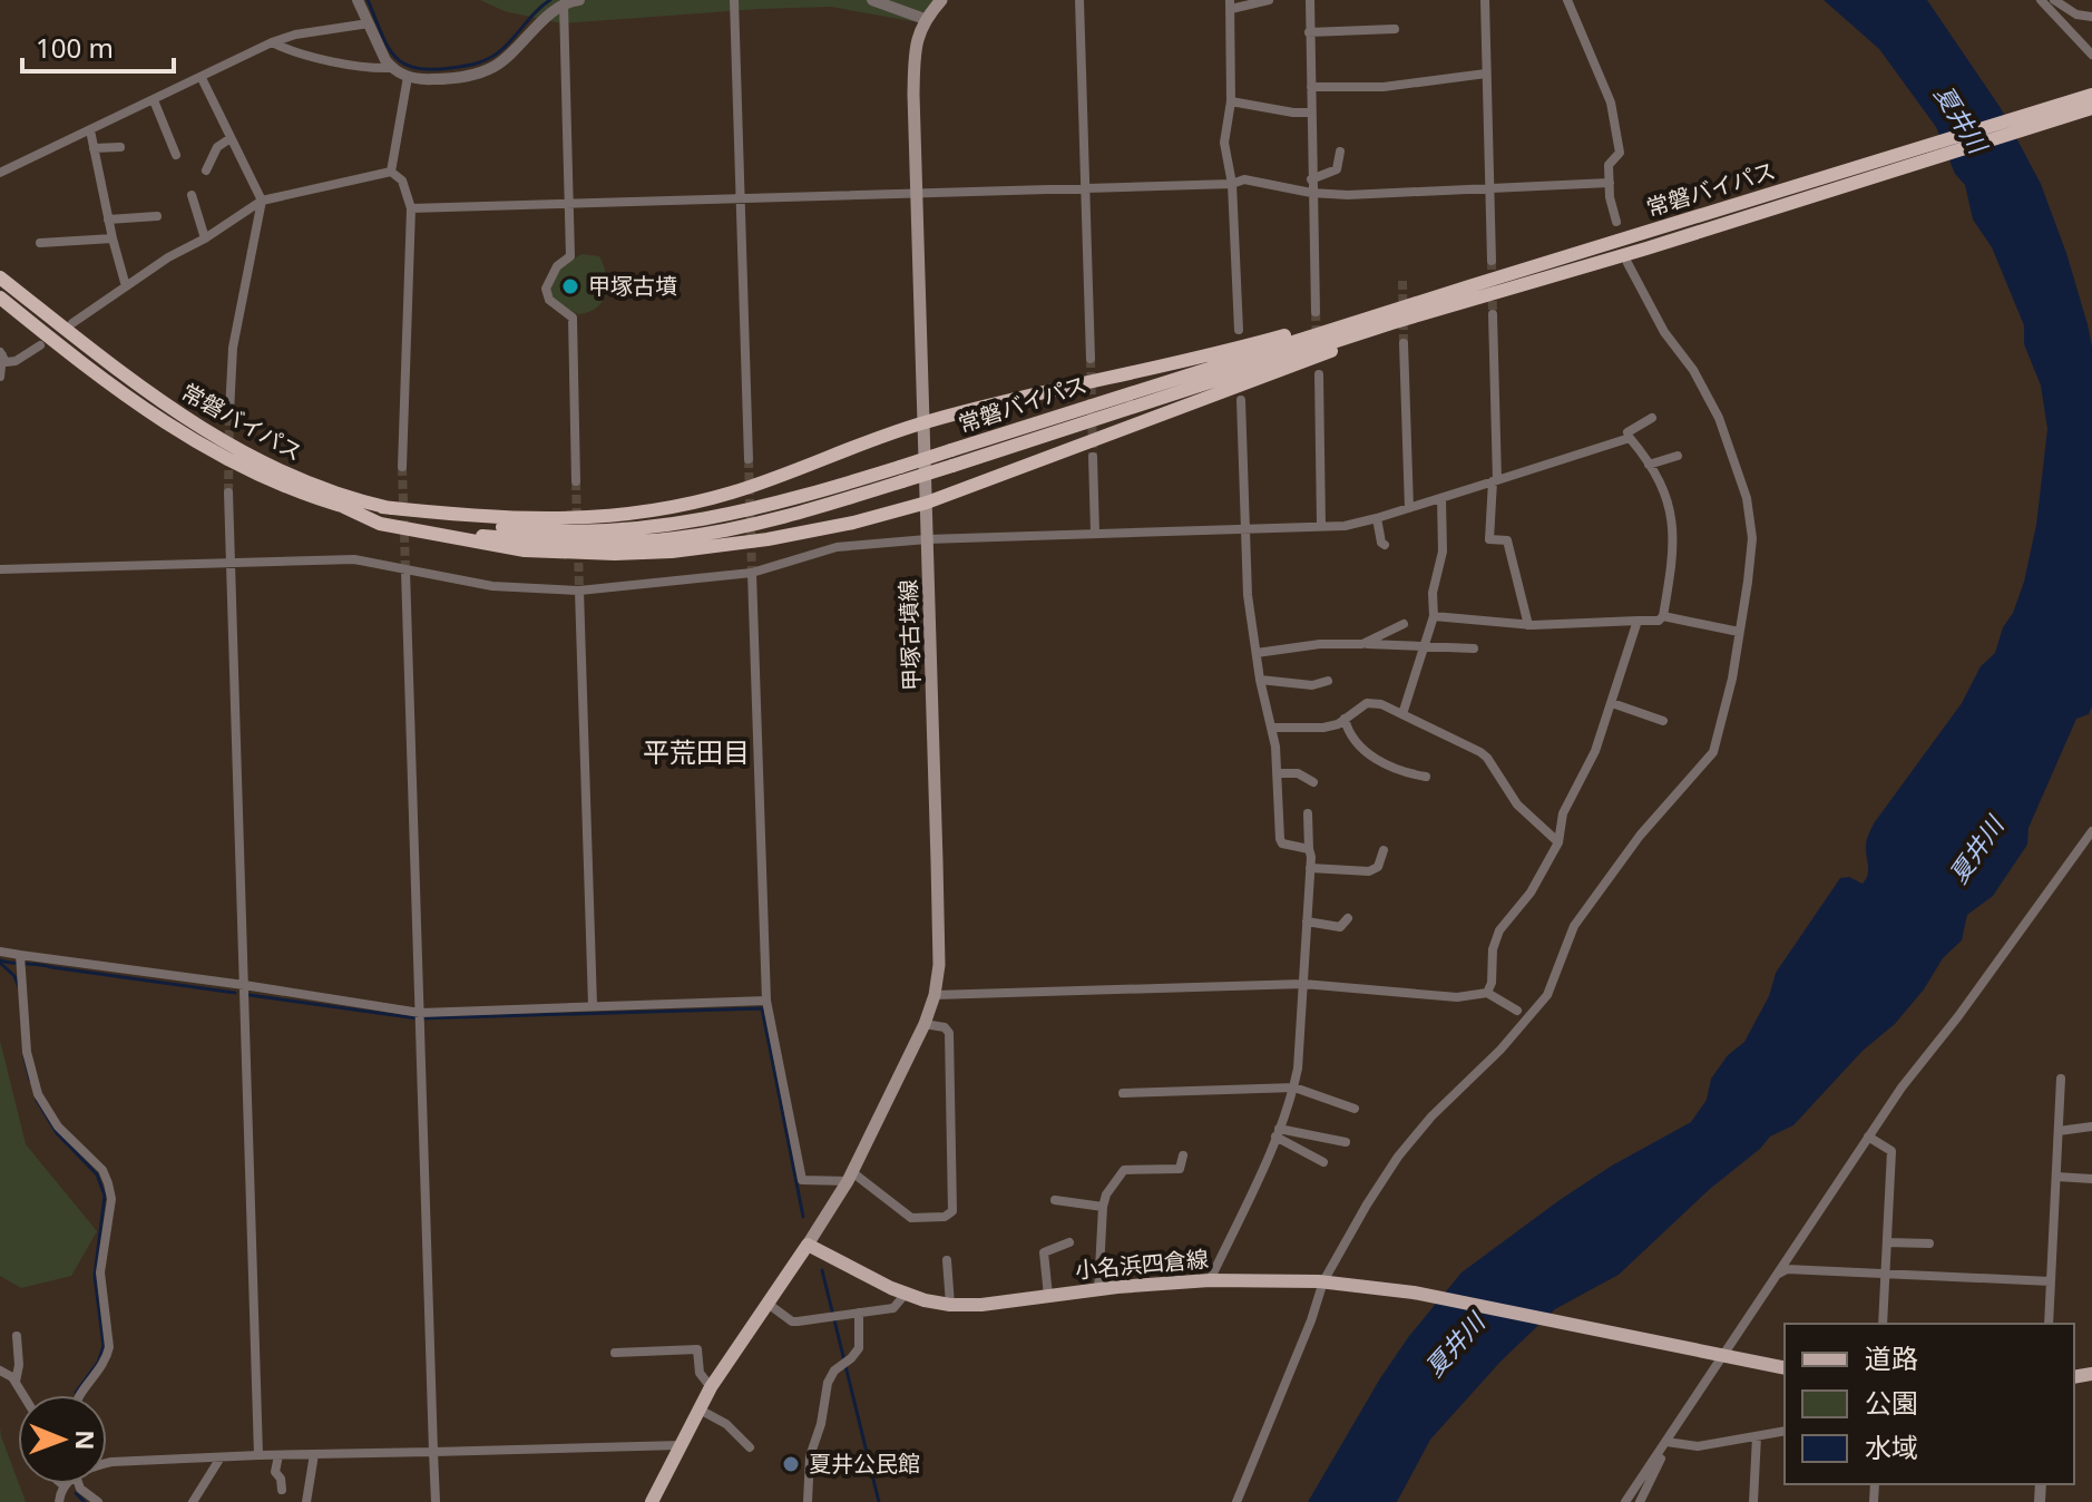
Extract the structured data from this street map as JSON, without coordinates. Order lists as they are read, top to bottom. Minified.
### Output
{"streets":{"highway":["常磐バイパス"],"main road":["甲塚古墳線","小名浜四倉線"]},"crossings":[["甲塚古墳線","小名浜四倉線"]],"districts":["平荒田目"],"water":["夏井川"],"places":["甲塚古墳","夏井公民館"],"legend":["道路","公園","水域"],"scale_bar":"100 m","north":"right"}
